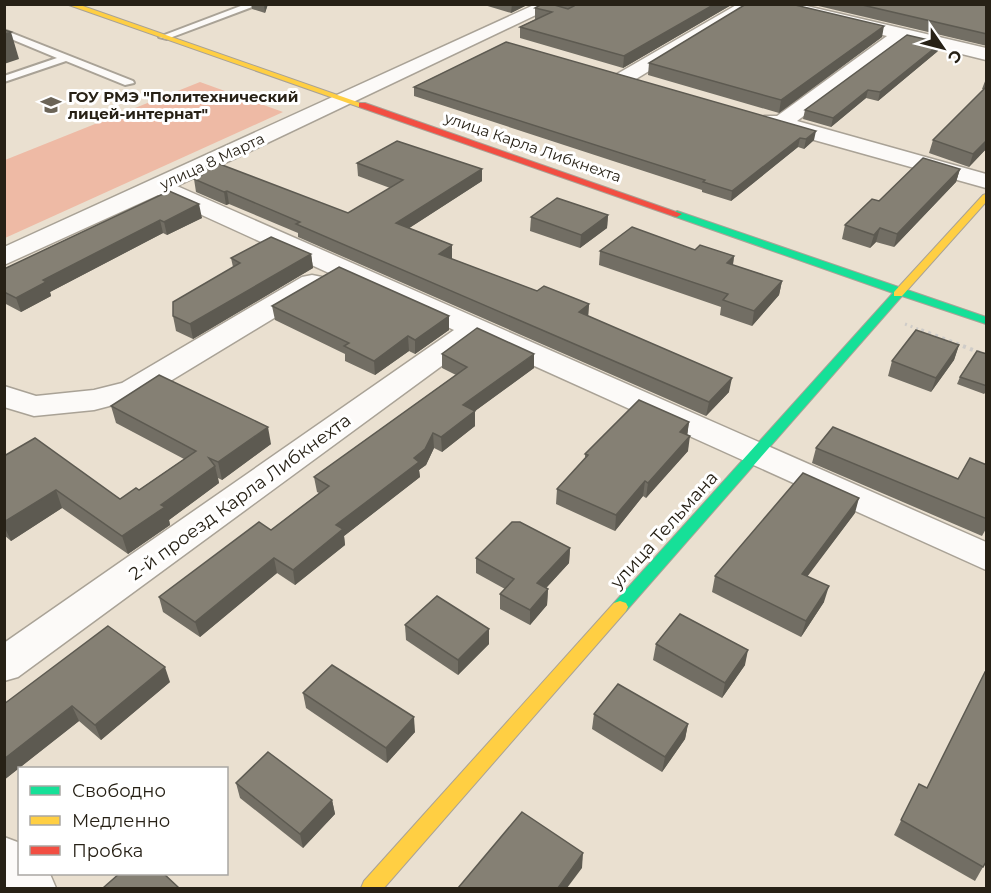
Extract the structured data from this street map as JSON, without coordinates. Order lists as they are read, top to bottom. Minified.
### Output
{"streets":{"main road":["улица Карла Либкнехта","улица Тельмана"],"street":["улица 8 Марта","2-й проезд Карла Либкнехта"]},"crossings":[["улица Карла Либкнехта","улица 8 Марта"],["улица Карла Либкнехта","улица Тельмана"]],"places":{"school or university":["ГОУ РМЭ \"Политехнический лицей-интернат\""]},"legend":["Свободно","Медленно","Пробка"],"north":"bottom right"}
